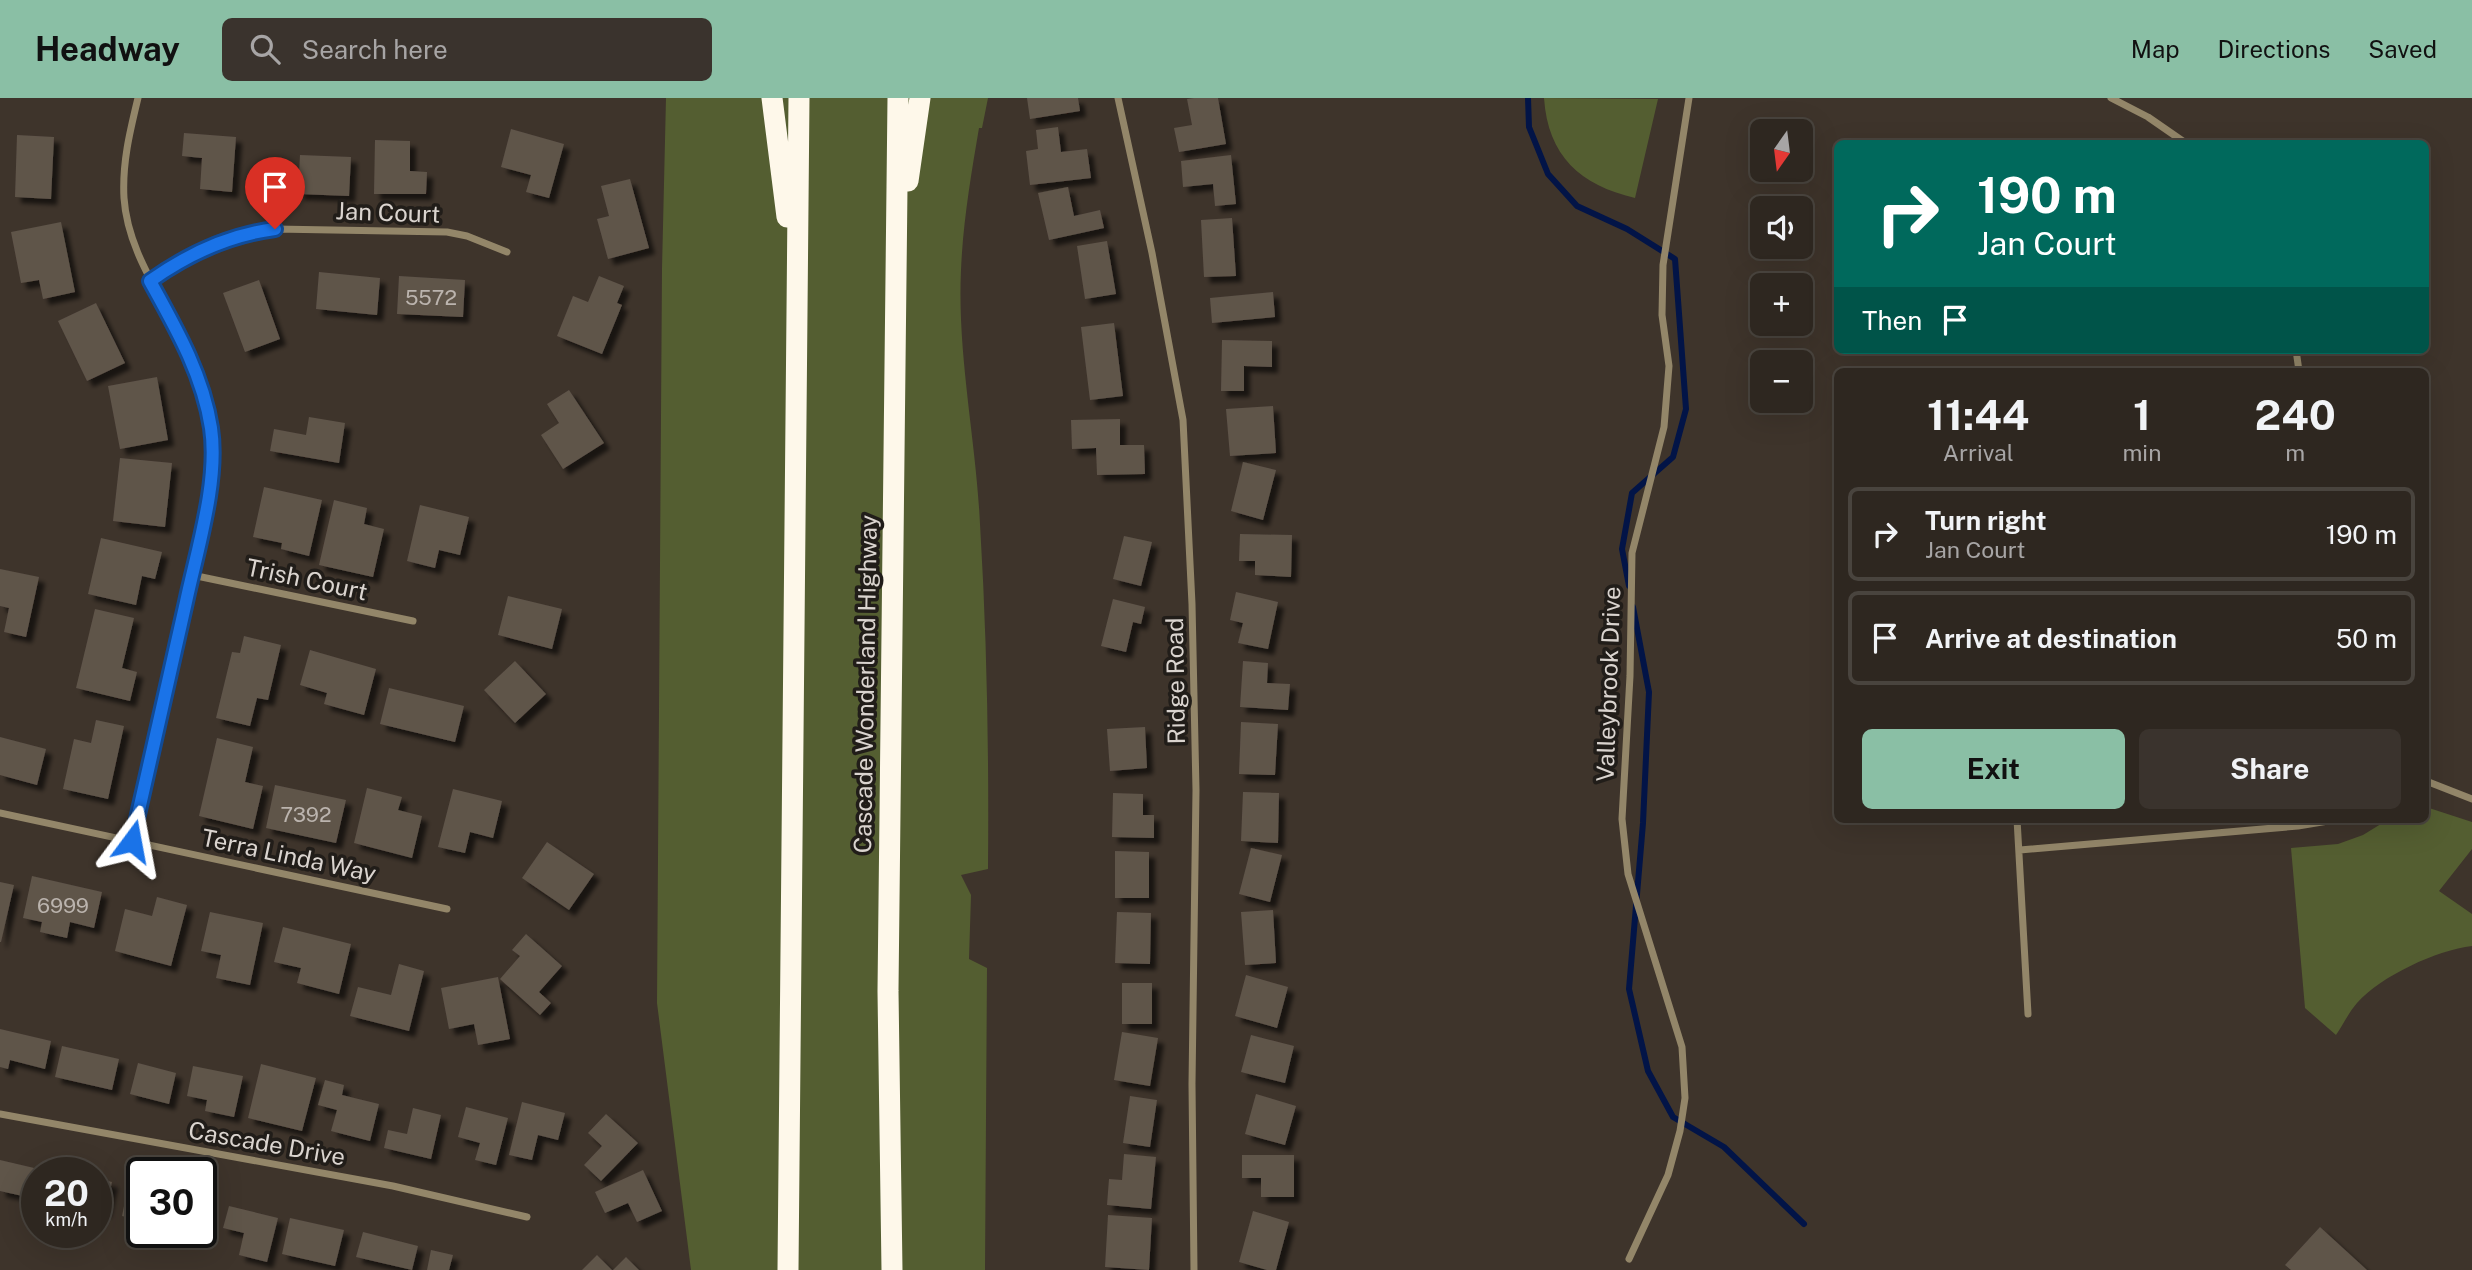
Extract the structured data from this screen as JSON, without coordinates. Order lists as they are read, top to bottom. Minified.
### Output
{"streets":{"highway":["Cascade Wonderland Highway"],"street":["Jan Court","Trish Court","Ridge Road","Valleybrook Drive","Terra Linda Way","Cascade Drive"]},"house_numbers":["5572","7392","6999"],"north":"bottom","page":{"header":"Headway","search":"Search here","nav":["Map","Directions","Saved"],"map_buttons":["+","−"],"turn":["190 m","Jan Court"],"then":"Then","eta":["11:44","Arrival","1","min","240","m"],"list":[{"name":"Turn right","note":"Jan Court","value":"190 m"},{"name":"Arrive at destination","value":"50 m"}],"buttons":["Exit","Share"],"speed":"20 km/h","limit":"30"}}
